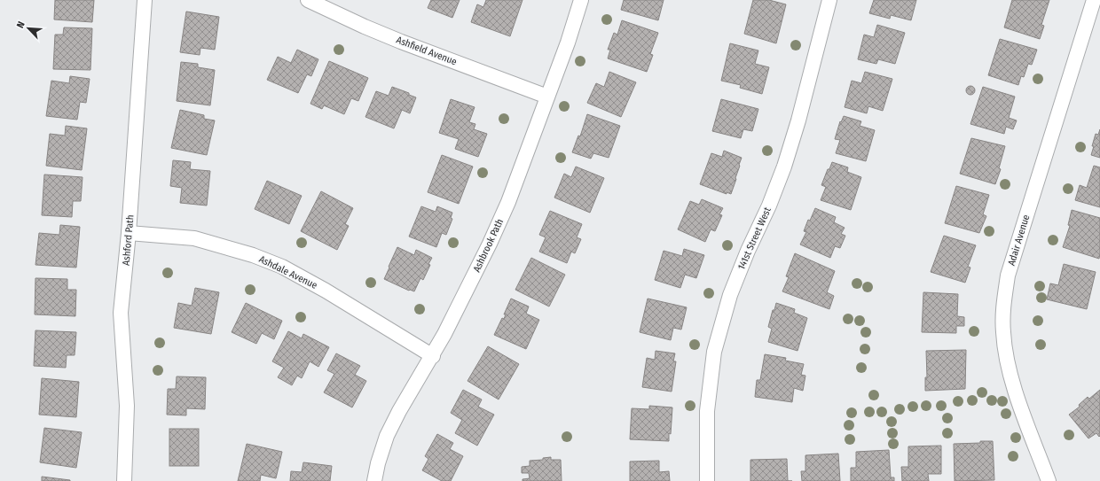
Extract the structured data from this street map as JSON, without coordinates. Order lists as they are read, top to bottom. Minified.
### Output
{"streets":{"street":["Ashfield Avenue","141st Street West","Ashford Path","Adair Avenue","Ashbrook Path","Ashdale Avenue"]},"crossings":[["Ashfield Avenue","Ashbrook Path"],["Ashford Path","Ashdale Avenue"],["Ashbrook Path","Ashdale Avenue"]],"north":"top left"}
